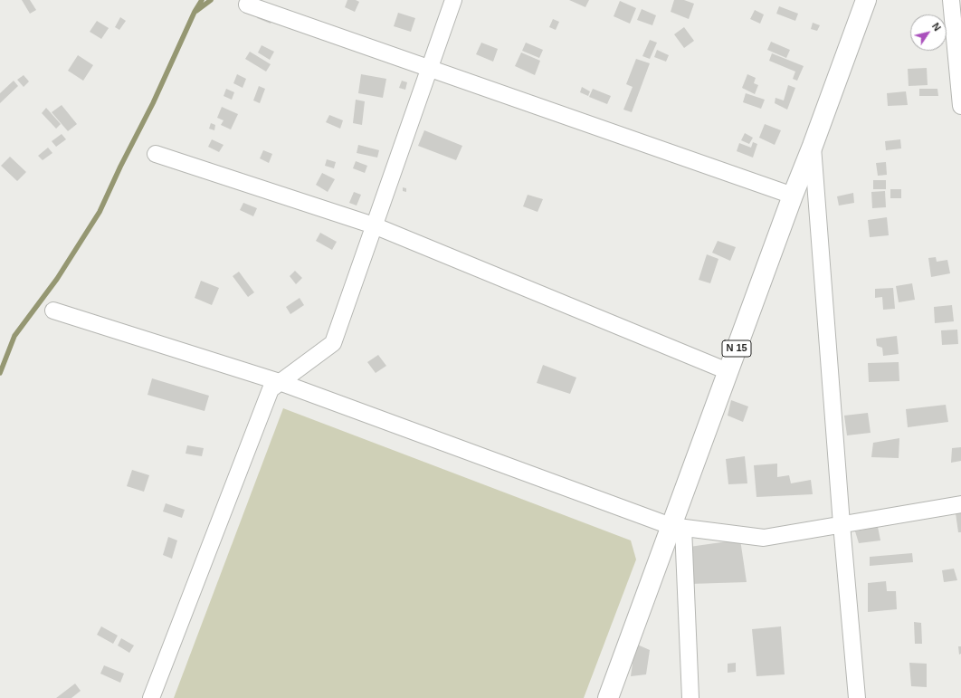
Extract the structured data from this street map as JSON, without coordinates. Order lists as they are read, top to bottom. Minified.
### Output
{"streets":{"main road":["N 15"]},"north":"top right"}
